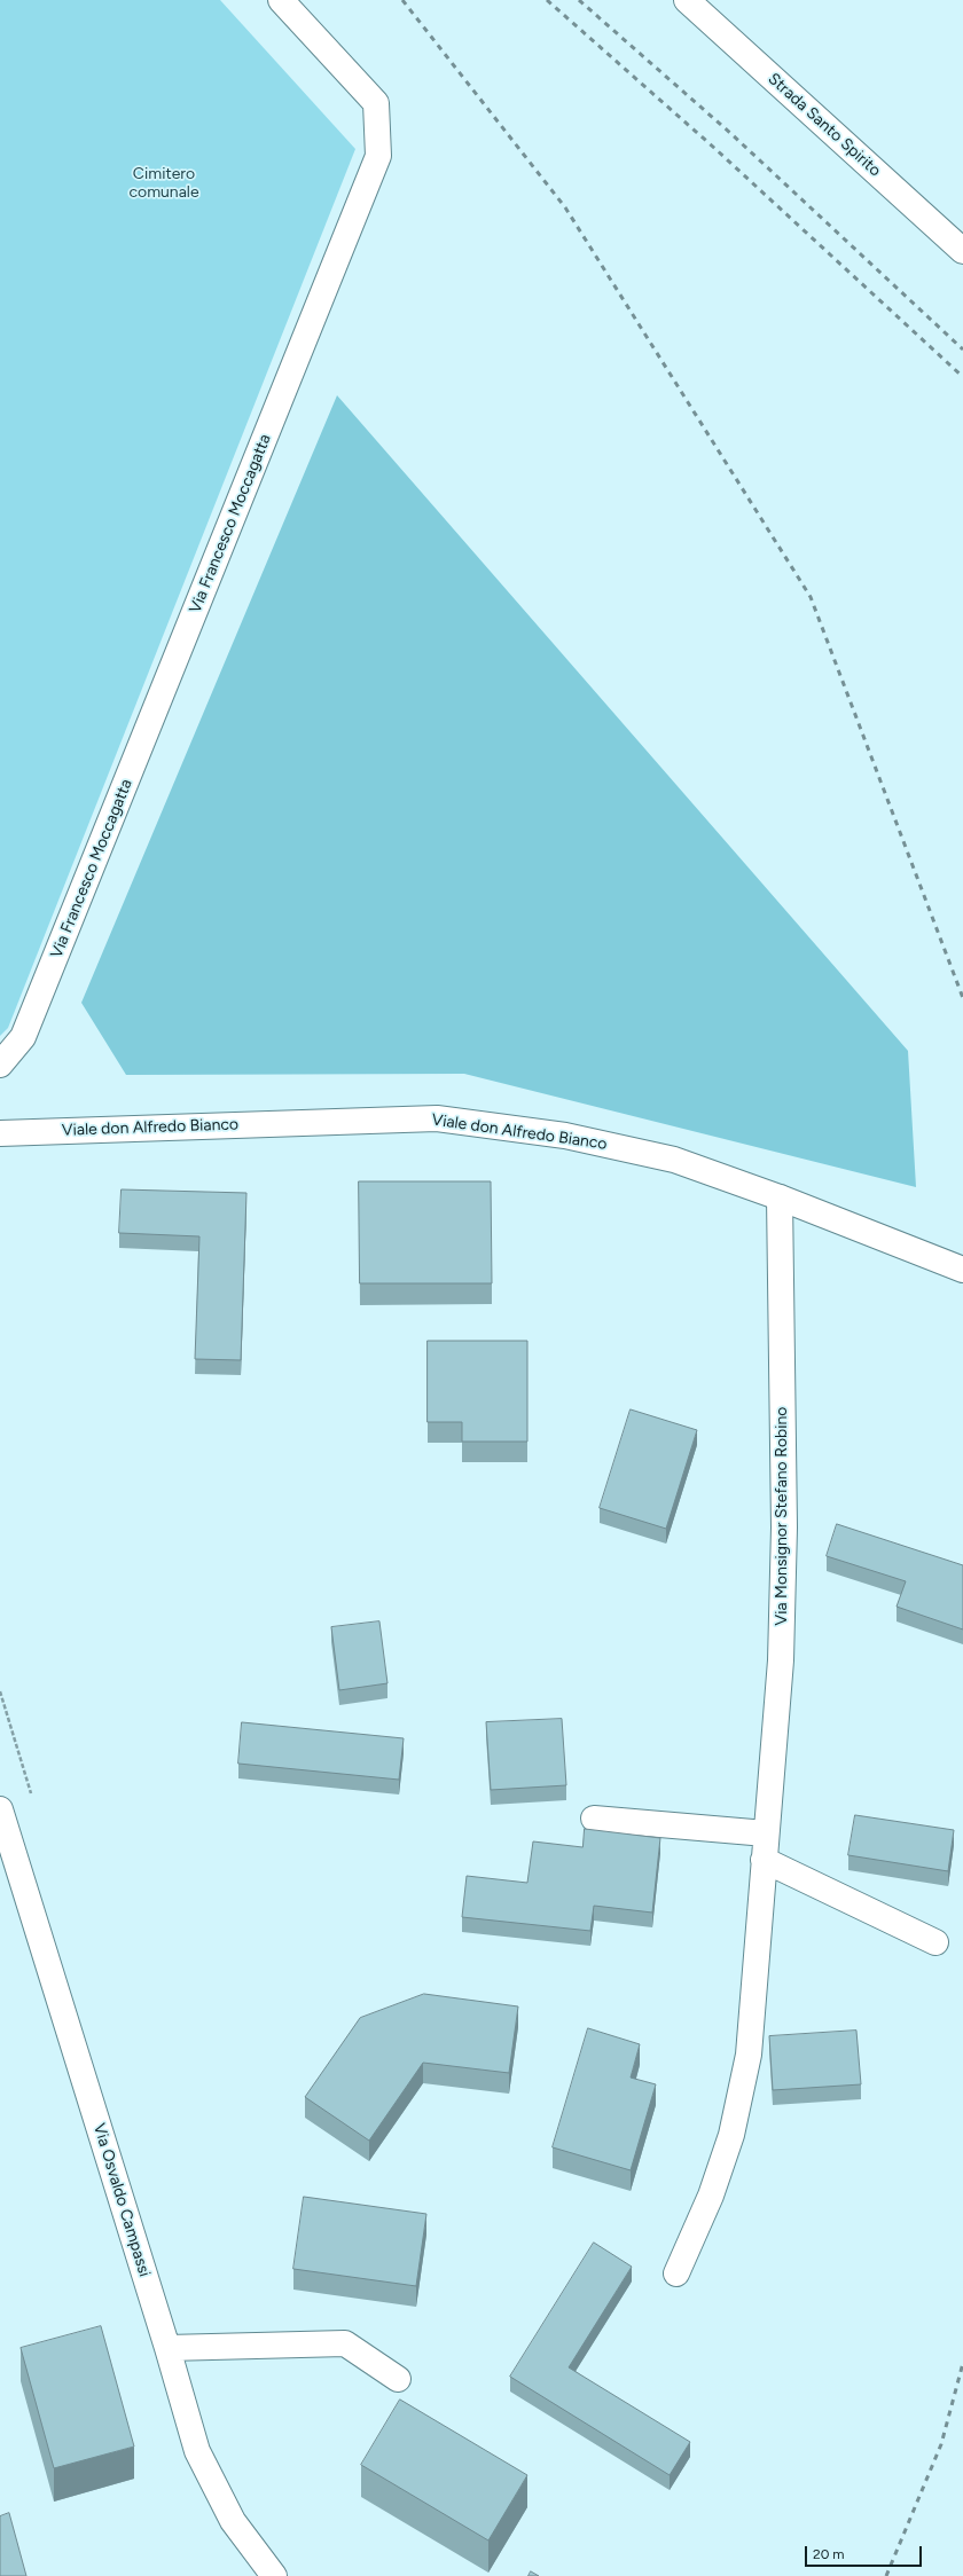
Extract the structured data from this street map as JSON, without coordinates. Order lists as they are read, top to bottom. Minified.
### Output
{"streets":{"street":["Strada Santo Spirito","Via Francesco Moccagatta","Viale don Alfredo Bianco","Via Monsignor Stefano Robino","Via Osvaldo Campassi"]},"crossings":[["Viale don Alfredo Bianco","Via Monsignor Stefano Robino"]],"parks":["Cimitero comunale"],"scale_bar":"20 m"}
